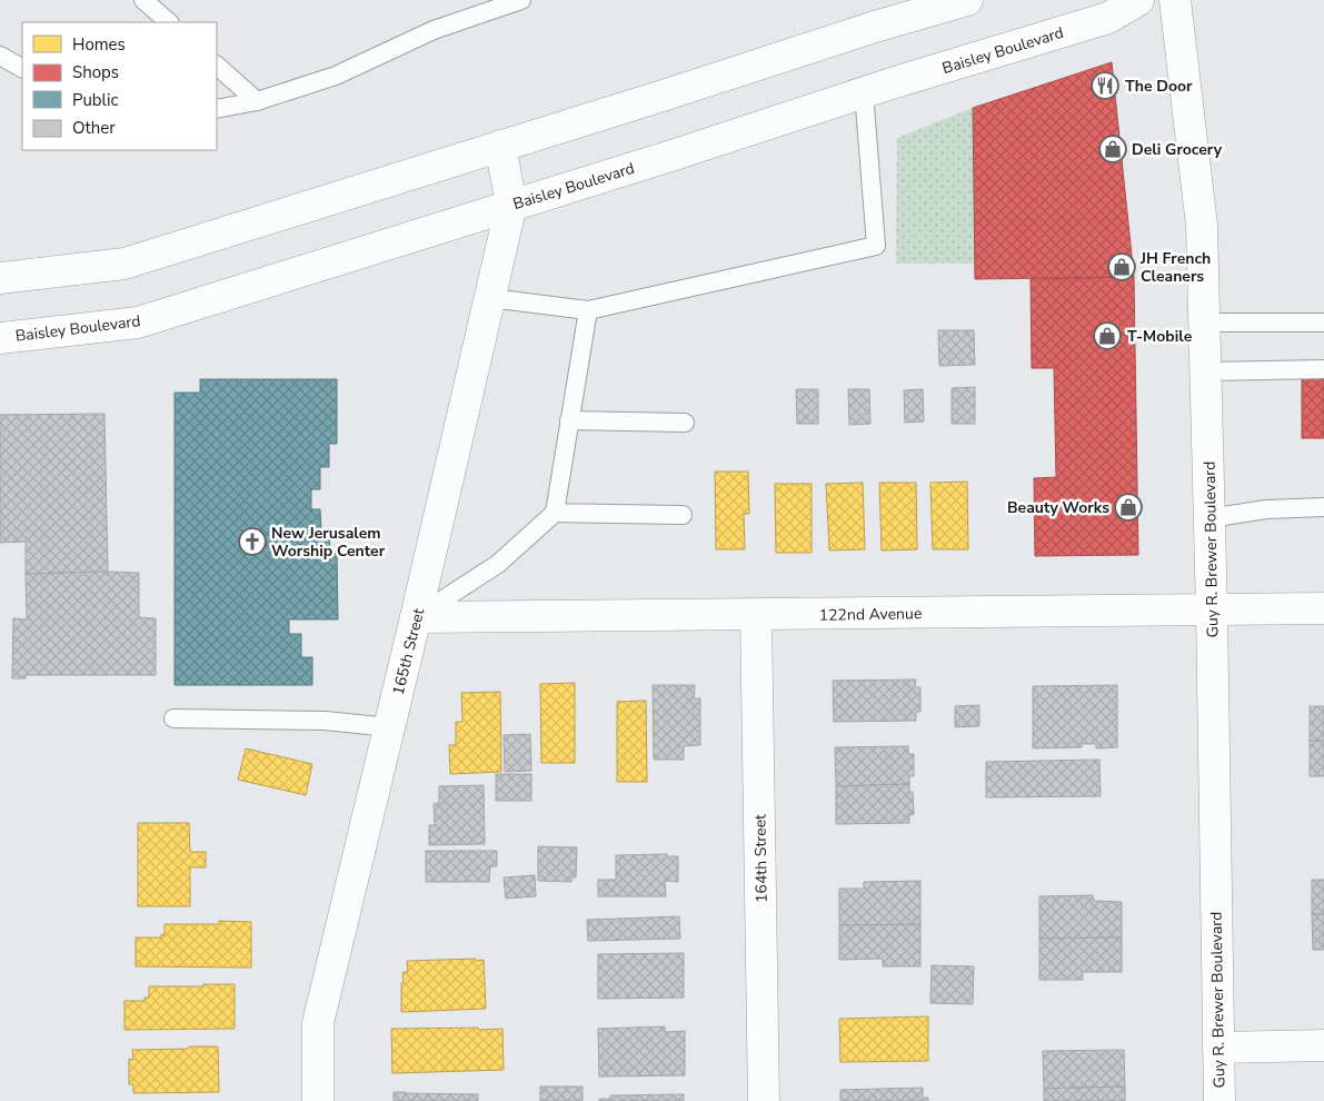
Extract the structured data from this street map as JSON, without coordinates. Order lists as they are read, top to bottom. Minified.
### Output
{"streets":{"main road":["Baisley Boulevard","Guy R. Brewer Boulevard","122nd Avenue","165th Street","164th Street"]},"crossings":[["Baisley Boulevard","165th Street"],["Guy R. Brewer Boulevard","122nd Avenue"],["122nd Avenue","165th Street"],["122nd Avenue","164th Street"]],"places":{"restaurant":["The Door"],"shop":["Deli Grocery","JH French Cleaners","T-Mobile","Beauty Works"],"church":["New Jerusalem Worship Center"]},"legend":["Homes","Shops","Public","Other"]}
